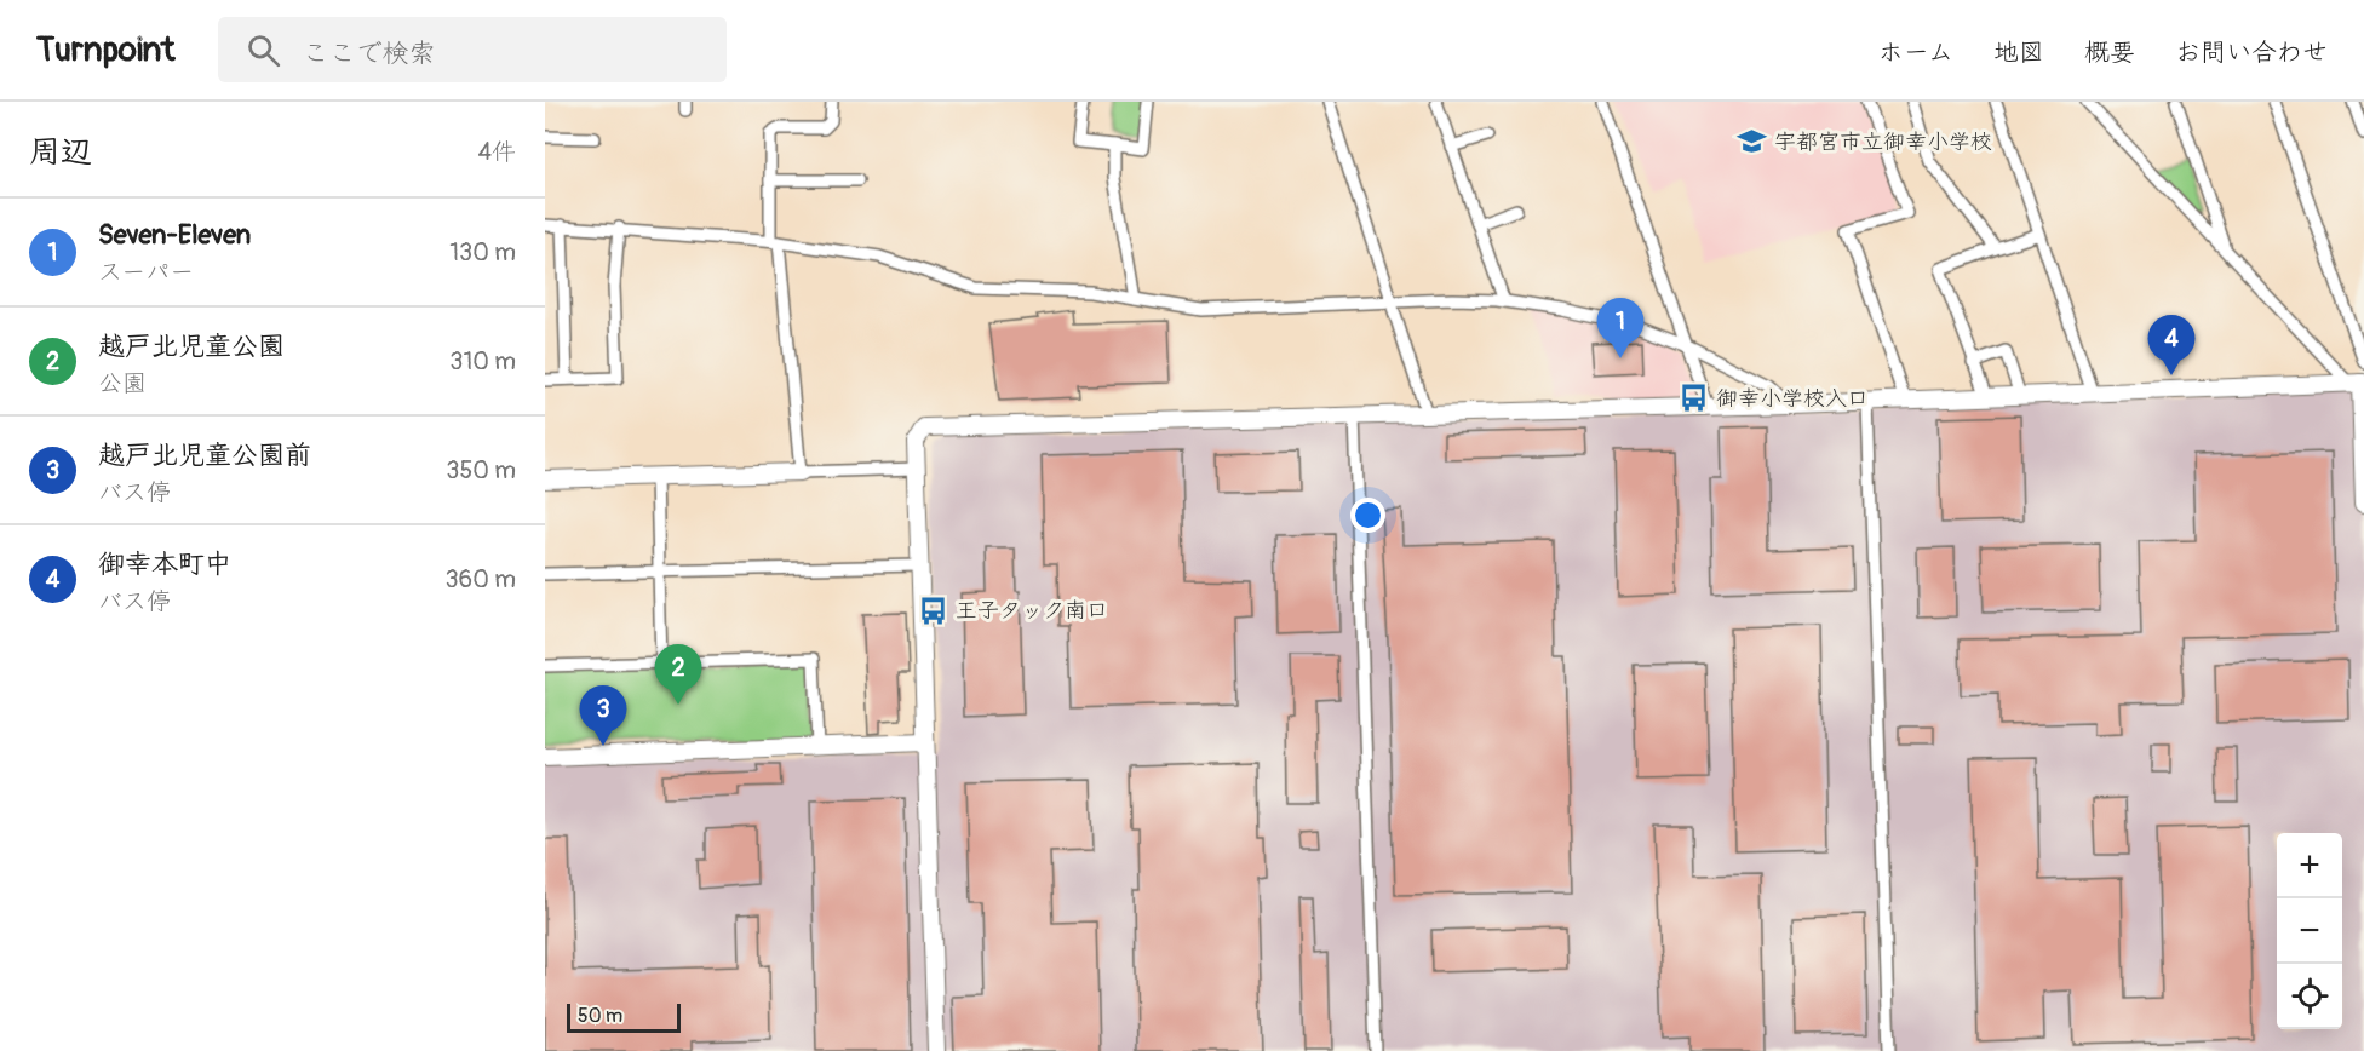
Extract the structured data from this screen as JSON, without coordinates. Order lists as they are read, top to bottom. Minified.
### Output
{"places":{"school or university":["宇都宮市立御幸小学校"],"bus stop":["御幸小学校入口","王子タック南口"]},"scale_bar":"50 m","page":{"header":"Turnpoint","search":"ここで検索","nav":["ホーム","地図","概要","お問い合わせ"],"heading":["周辺","4件"],"list":[{"mark":"1","name":"Seven-Eleven","note":"スーパー","value":"130 m"},{"mark":"2","name":"越戸北児童公園","note":"公園","value":"310 m"},{"mark":"3","name":"越戸北児童公園前","note":"バス停","value":"350 m"},{"mark":"4","name":"御幸本町中","note":"バス停","value":"360 m"}],"pins":["1","4","2","3"],"map_buttons":["+","−"],"scale":"50 m"}}
